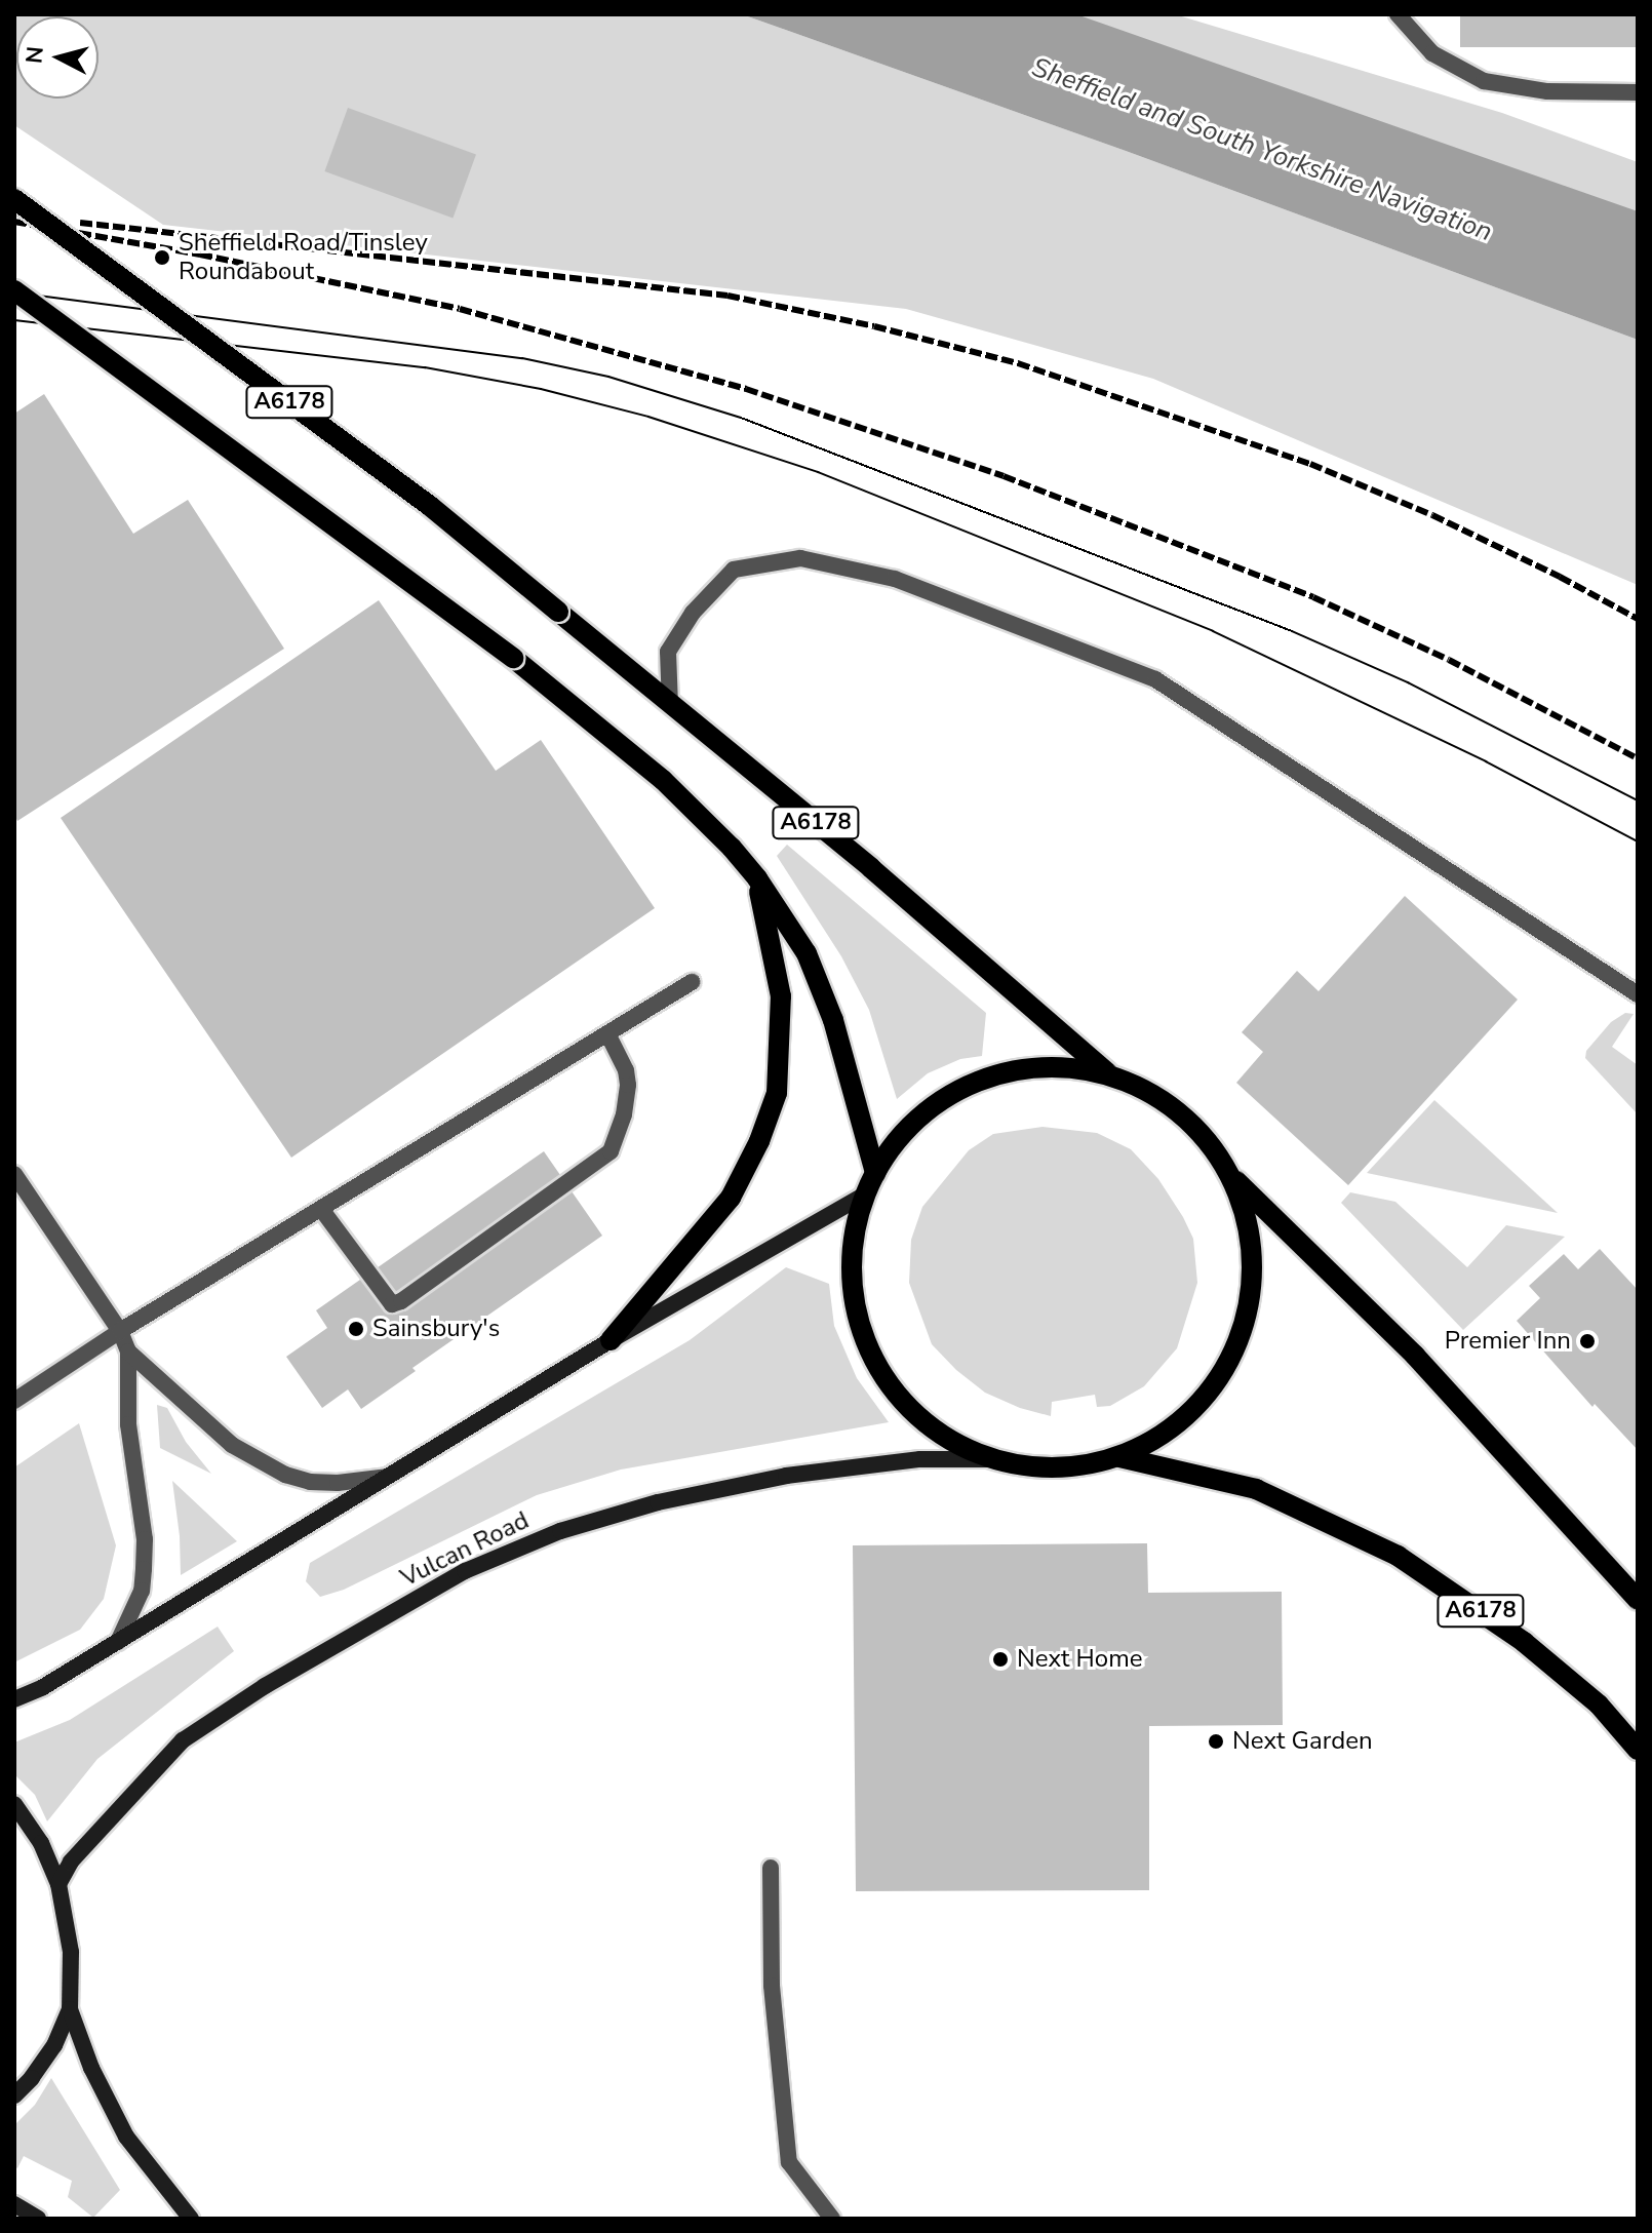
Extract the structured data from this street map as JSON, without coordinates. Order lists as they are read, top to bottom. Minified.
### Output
{"streets":{"main road":["A6178"],"street":["Vulcan Road"]},"crossings":[["A6178","Vulcan Road"]],"water":["Sheffield and South Yorkshire Navigation"],"places":["Sheffield Road/Tinsley Roundabout","Sainsbury's","Premier Inn","Next Home","Next Garden"],"north":"left"}
